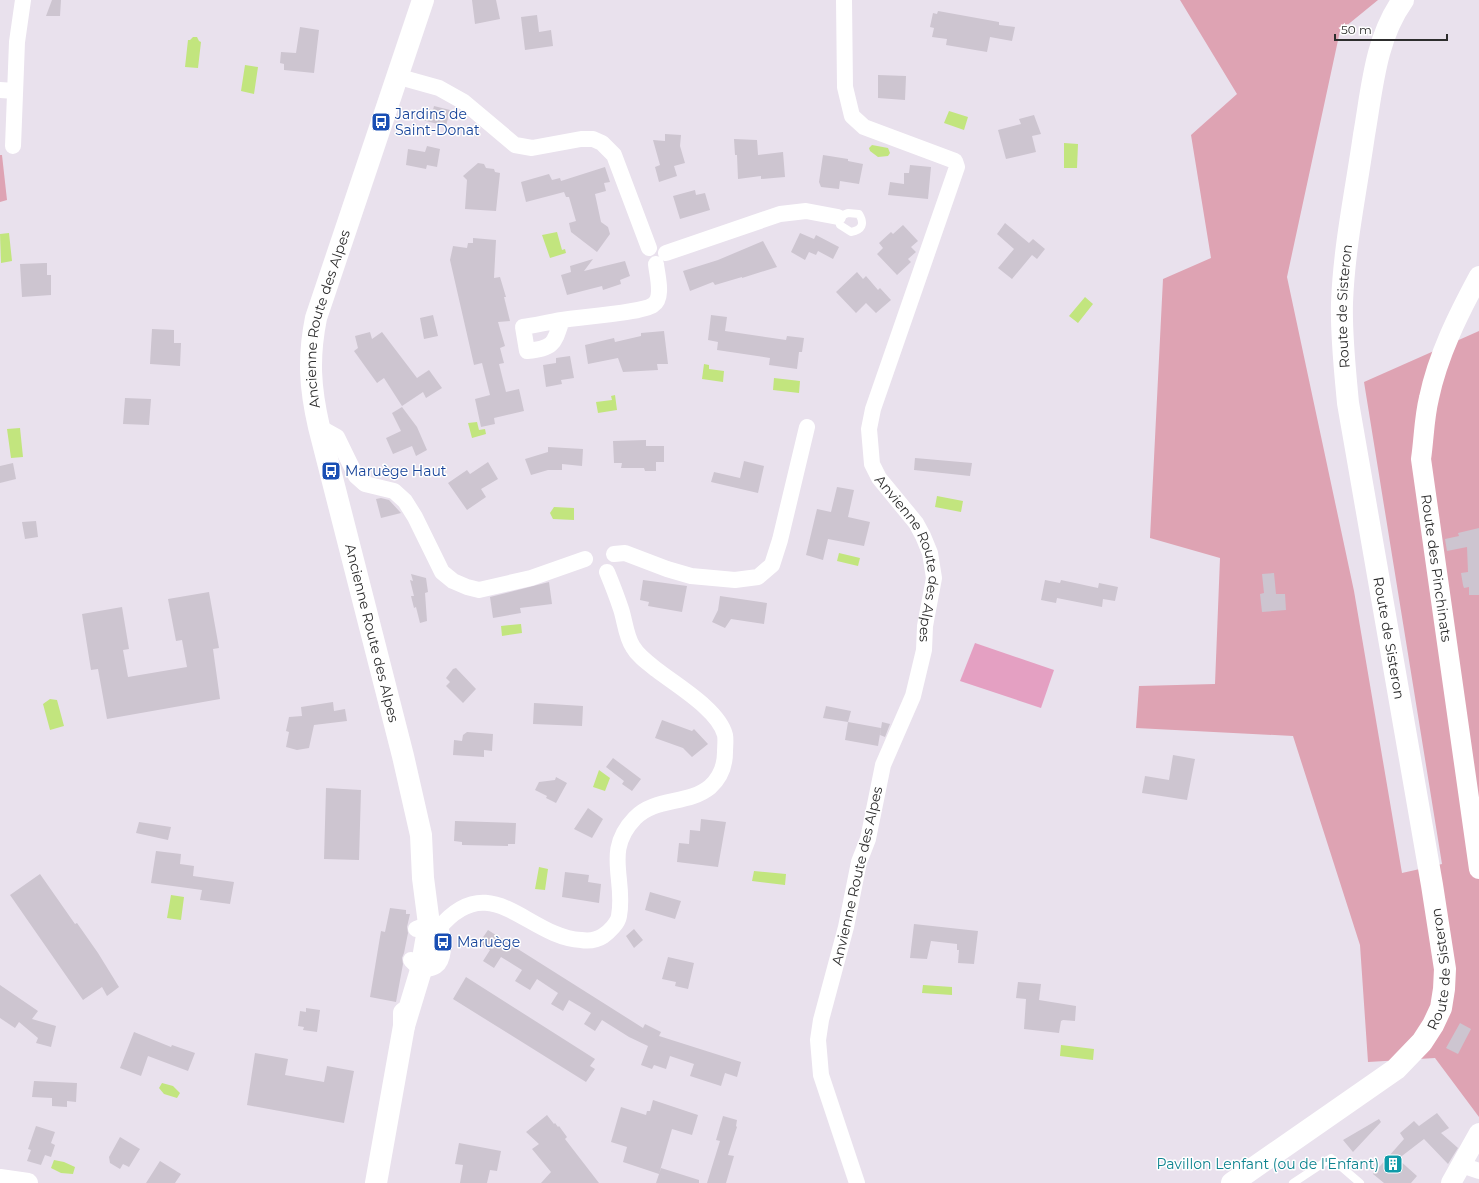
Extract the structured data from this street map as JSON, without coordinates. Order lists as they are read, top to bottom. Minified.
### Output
{"streets":{"main road":["Route de Sisteron","Ancienne Route des Alpes"],"street":["Anvienne Route des Alpes","Route des Pinchinats"]},"places":{"bus stop":["Jardins de Saint-Donat","Maruège Haut","Maruège"],"building":["Pavillon Lenfant (ou de l'Enfant)"]},"scale_bar":"50 m"}
